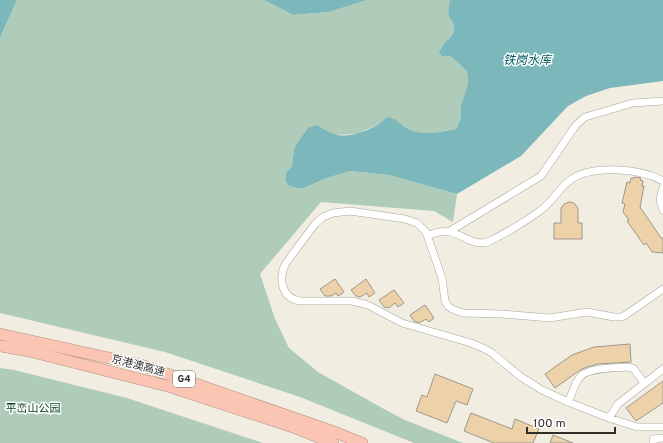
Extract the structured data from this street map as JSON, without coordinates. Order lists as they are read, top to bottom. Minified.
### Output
{"streets":{"highway":["京港澳高速","G4"]},"water":["铁岗水库"],"parks":["平峦山公园"],"scale_bar":"100 m"}
